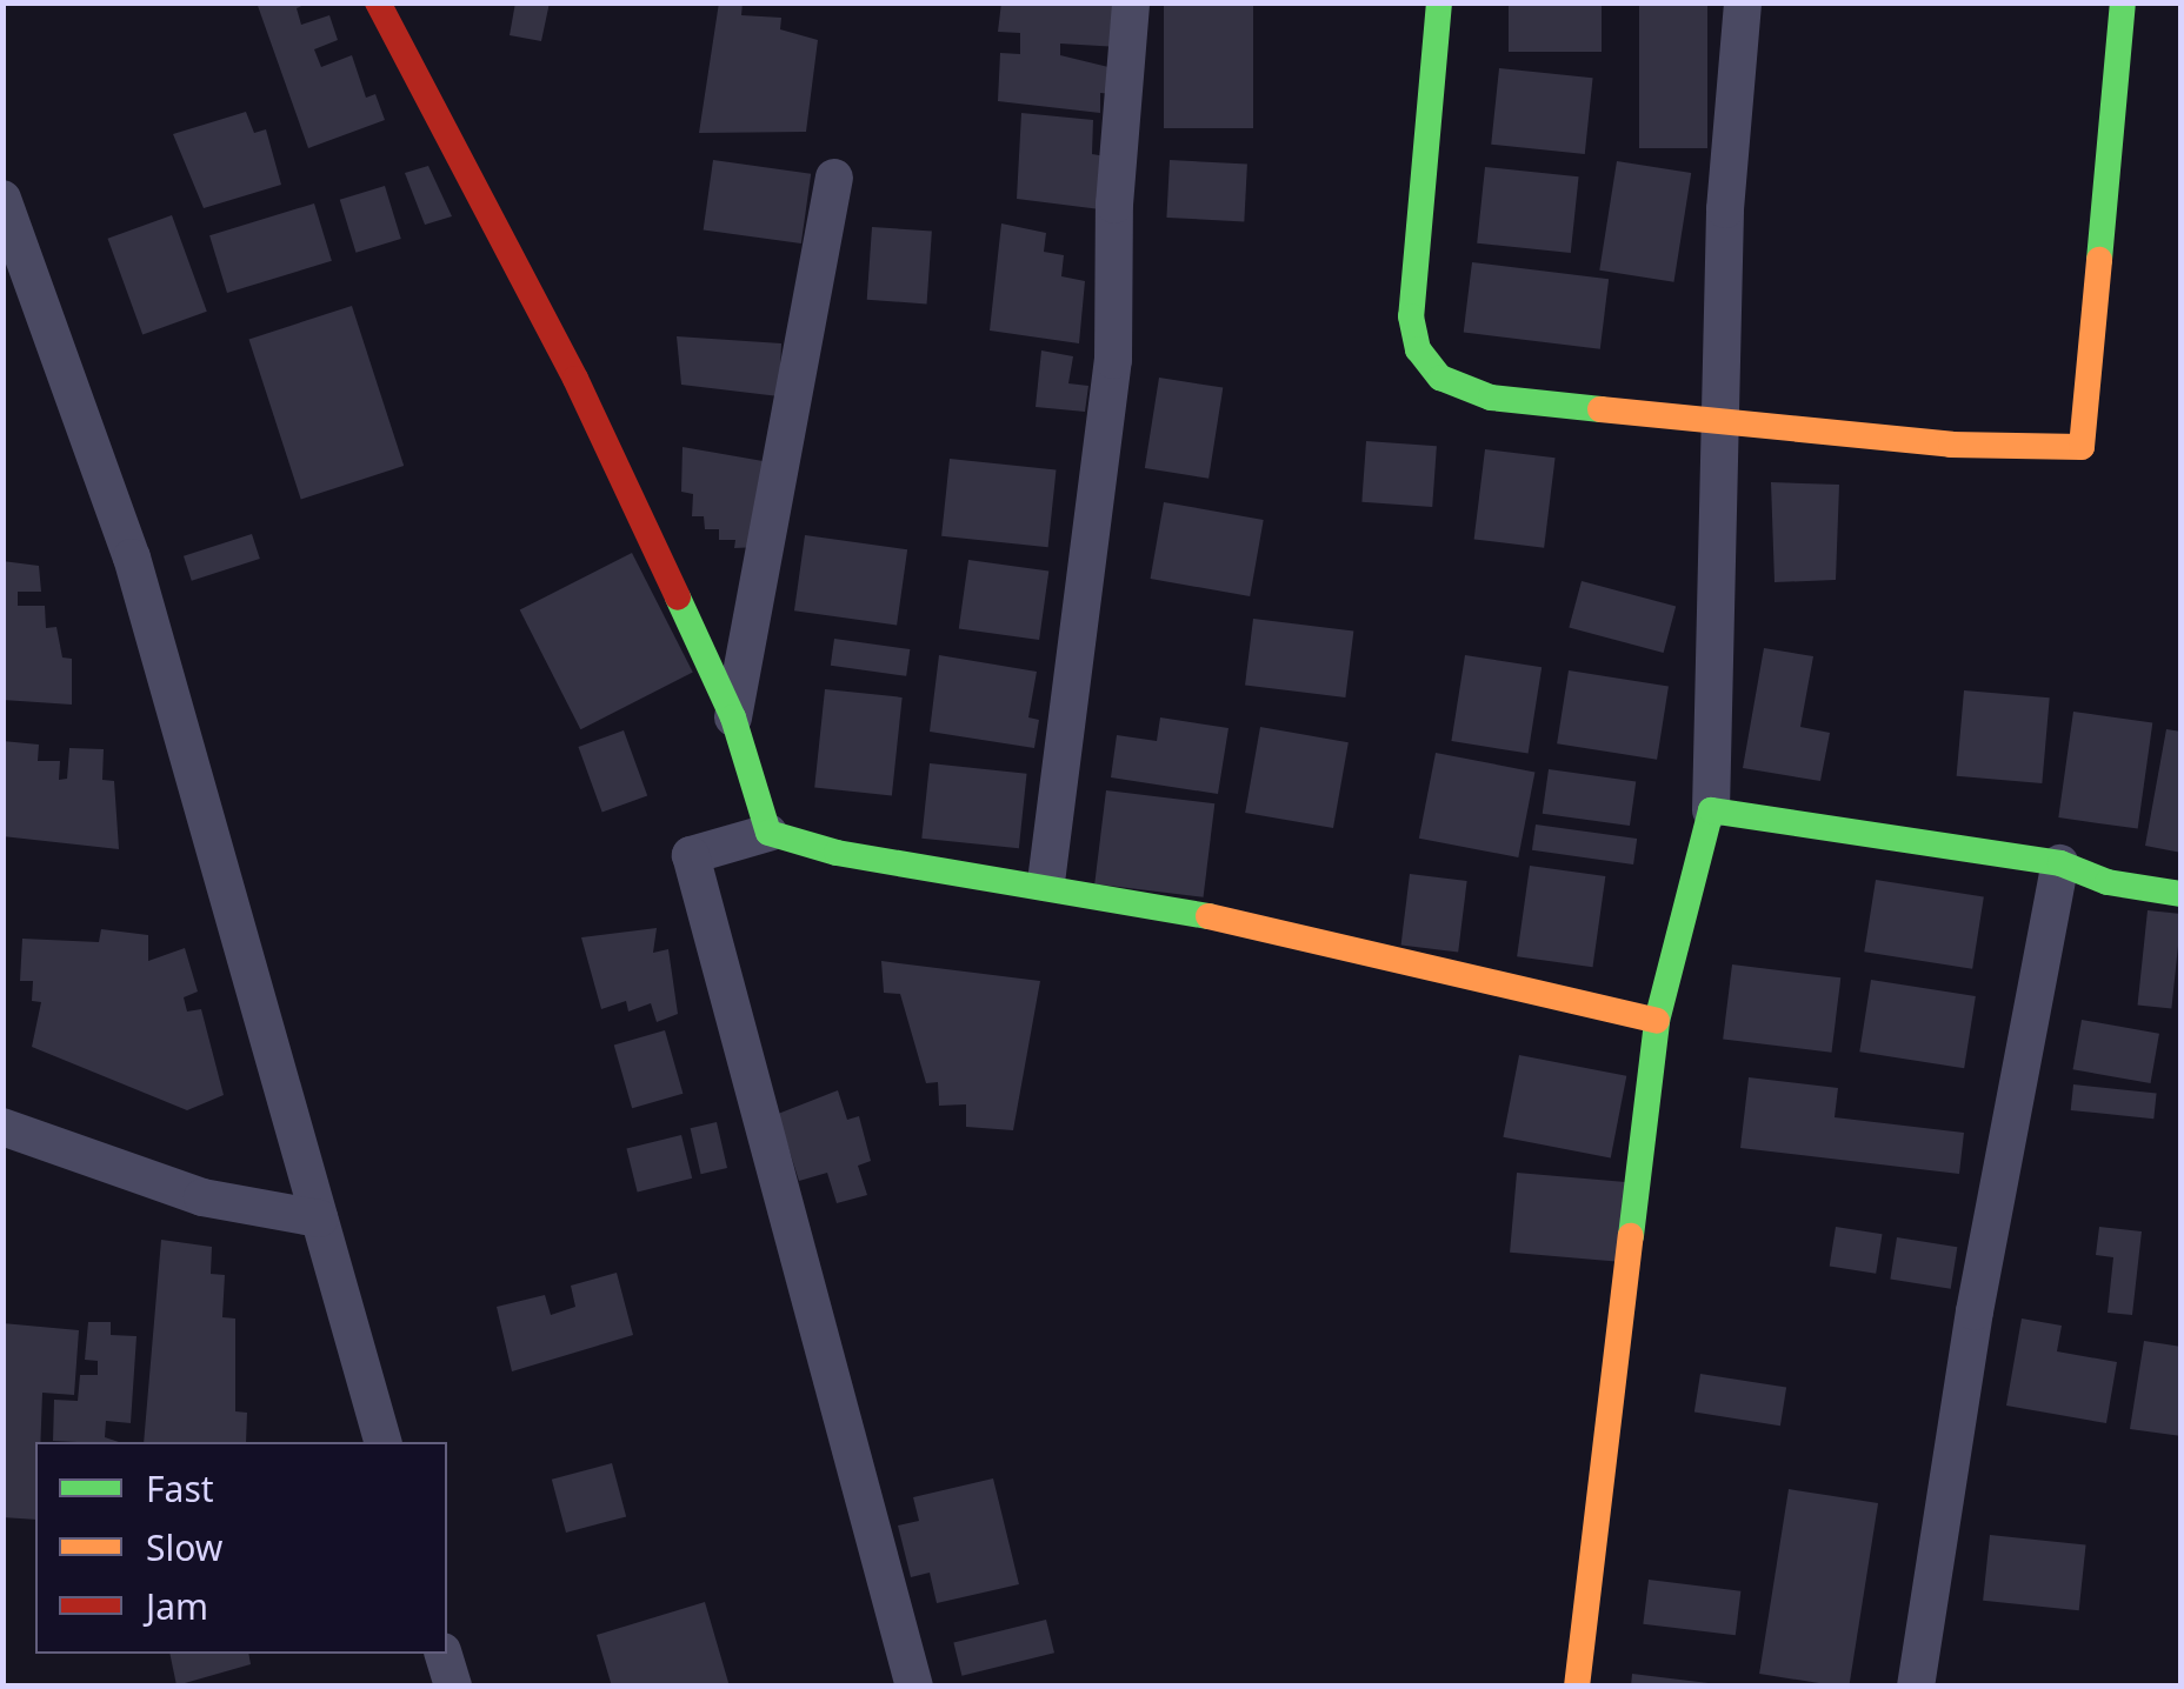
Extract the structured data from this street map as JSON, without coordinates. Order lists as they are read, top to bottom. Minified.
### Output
{"legend":["Fast","Slow","Jam"]}
